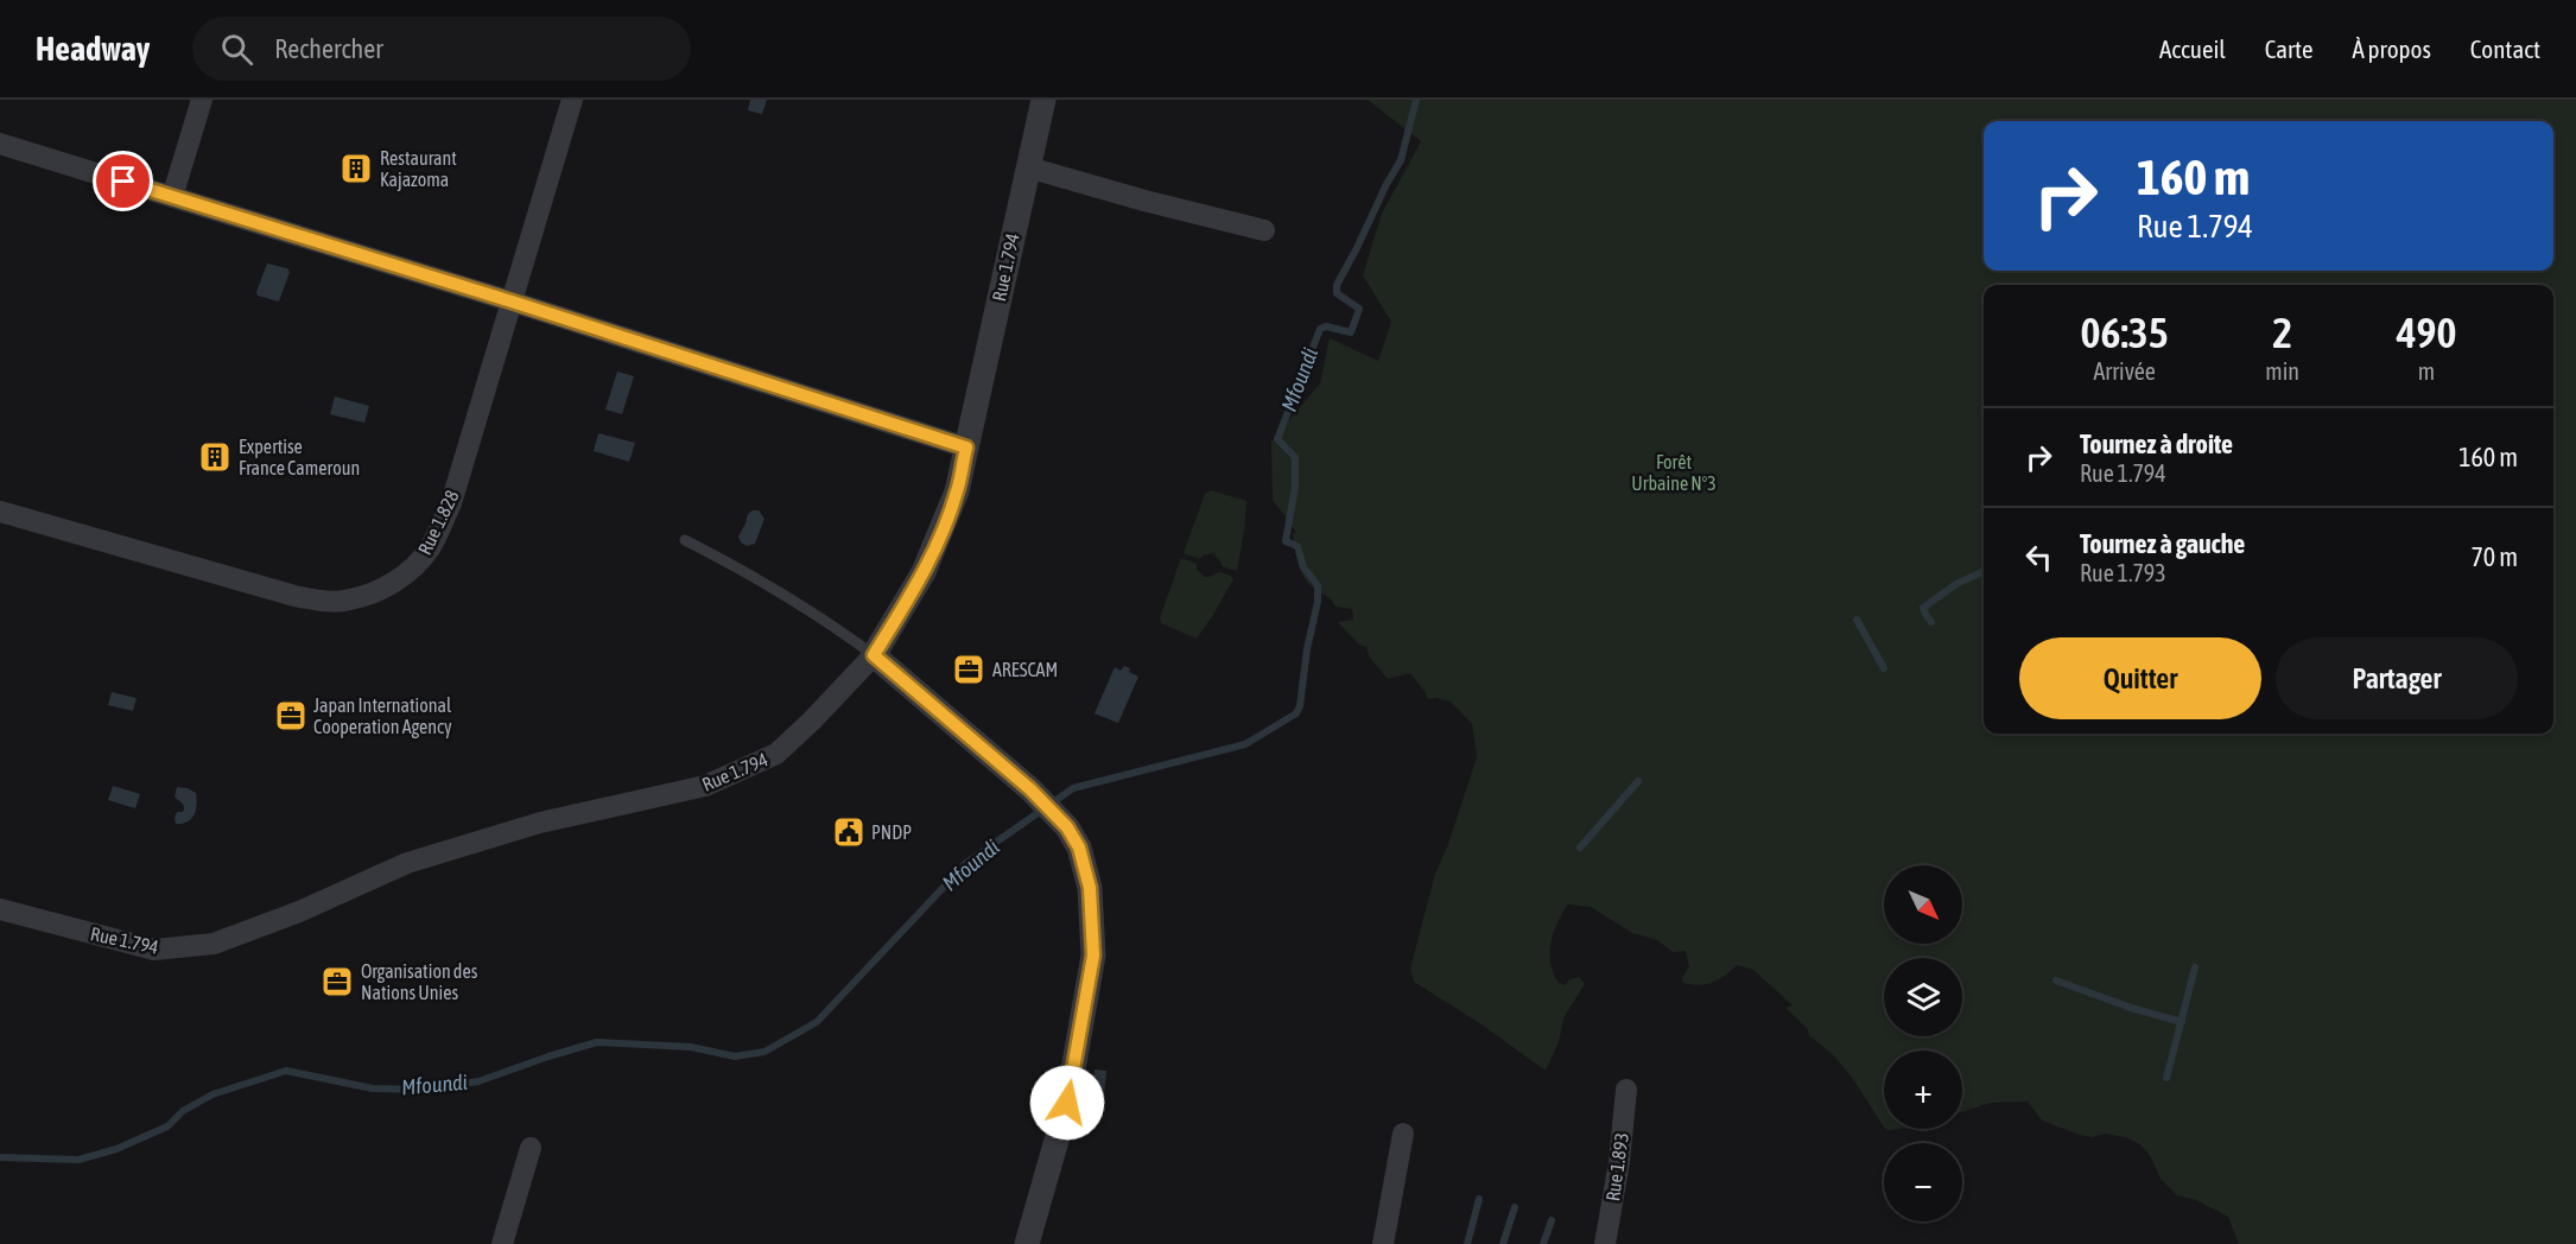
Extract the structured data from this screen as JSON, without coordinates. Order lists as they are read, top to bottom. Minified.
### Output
{"streets":{"street":["Rue 1.794","Rue 1.828","Rue 1.893"]},"water":["Mfoundi"],"parks":["Forêt Urbaine N°3"],"places":{"building":["Restaurant Kajazoma","Expertise France Cameroun"],"office":["ARESCAM","Japan International Cooperation Agency","Organisation des Nations Unies"],"public building":["PNDP"]},"north":"bottom right","page":{"header":"Headway","search":"Rechercher","nav":["Accueil","Carte","À propos","Contact"],"turn":["160 m","Rue 1.794"],"eta":["06:35","Arrivée","2","min","490","m"],"list":[{"name":"Tournez à droite","note":"Rue 1.794","value":"160 m"},{"name":"Tournez à gauche","note":"Rue 1.793","value":"70 m"}],"buttons":["Quitter","Partager"],"map_buttons":["+","−"]}}
